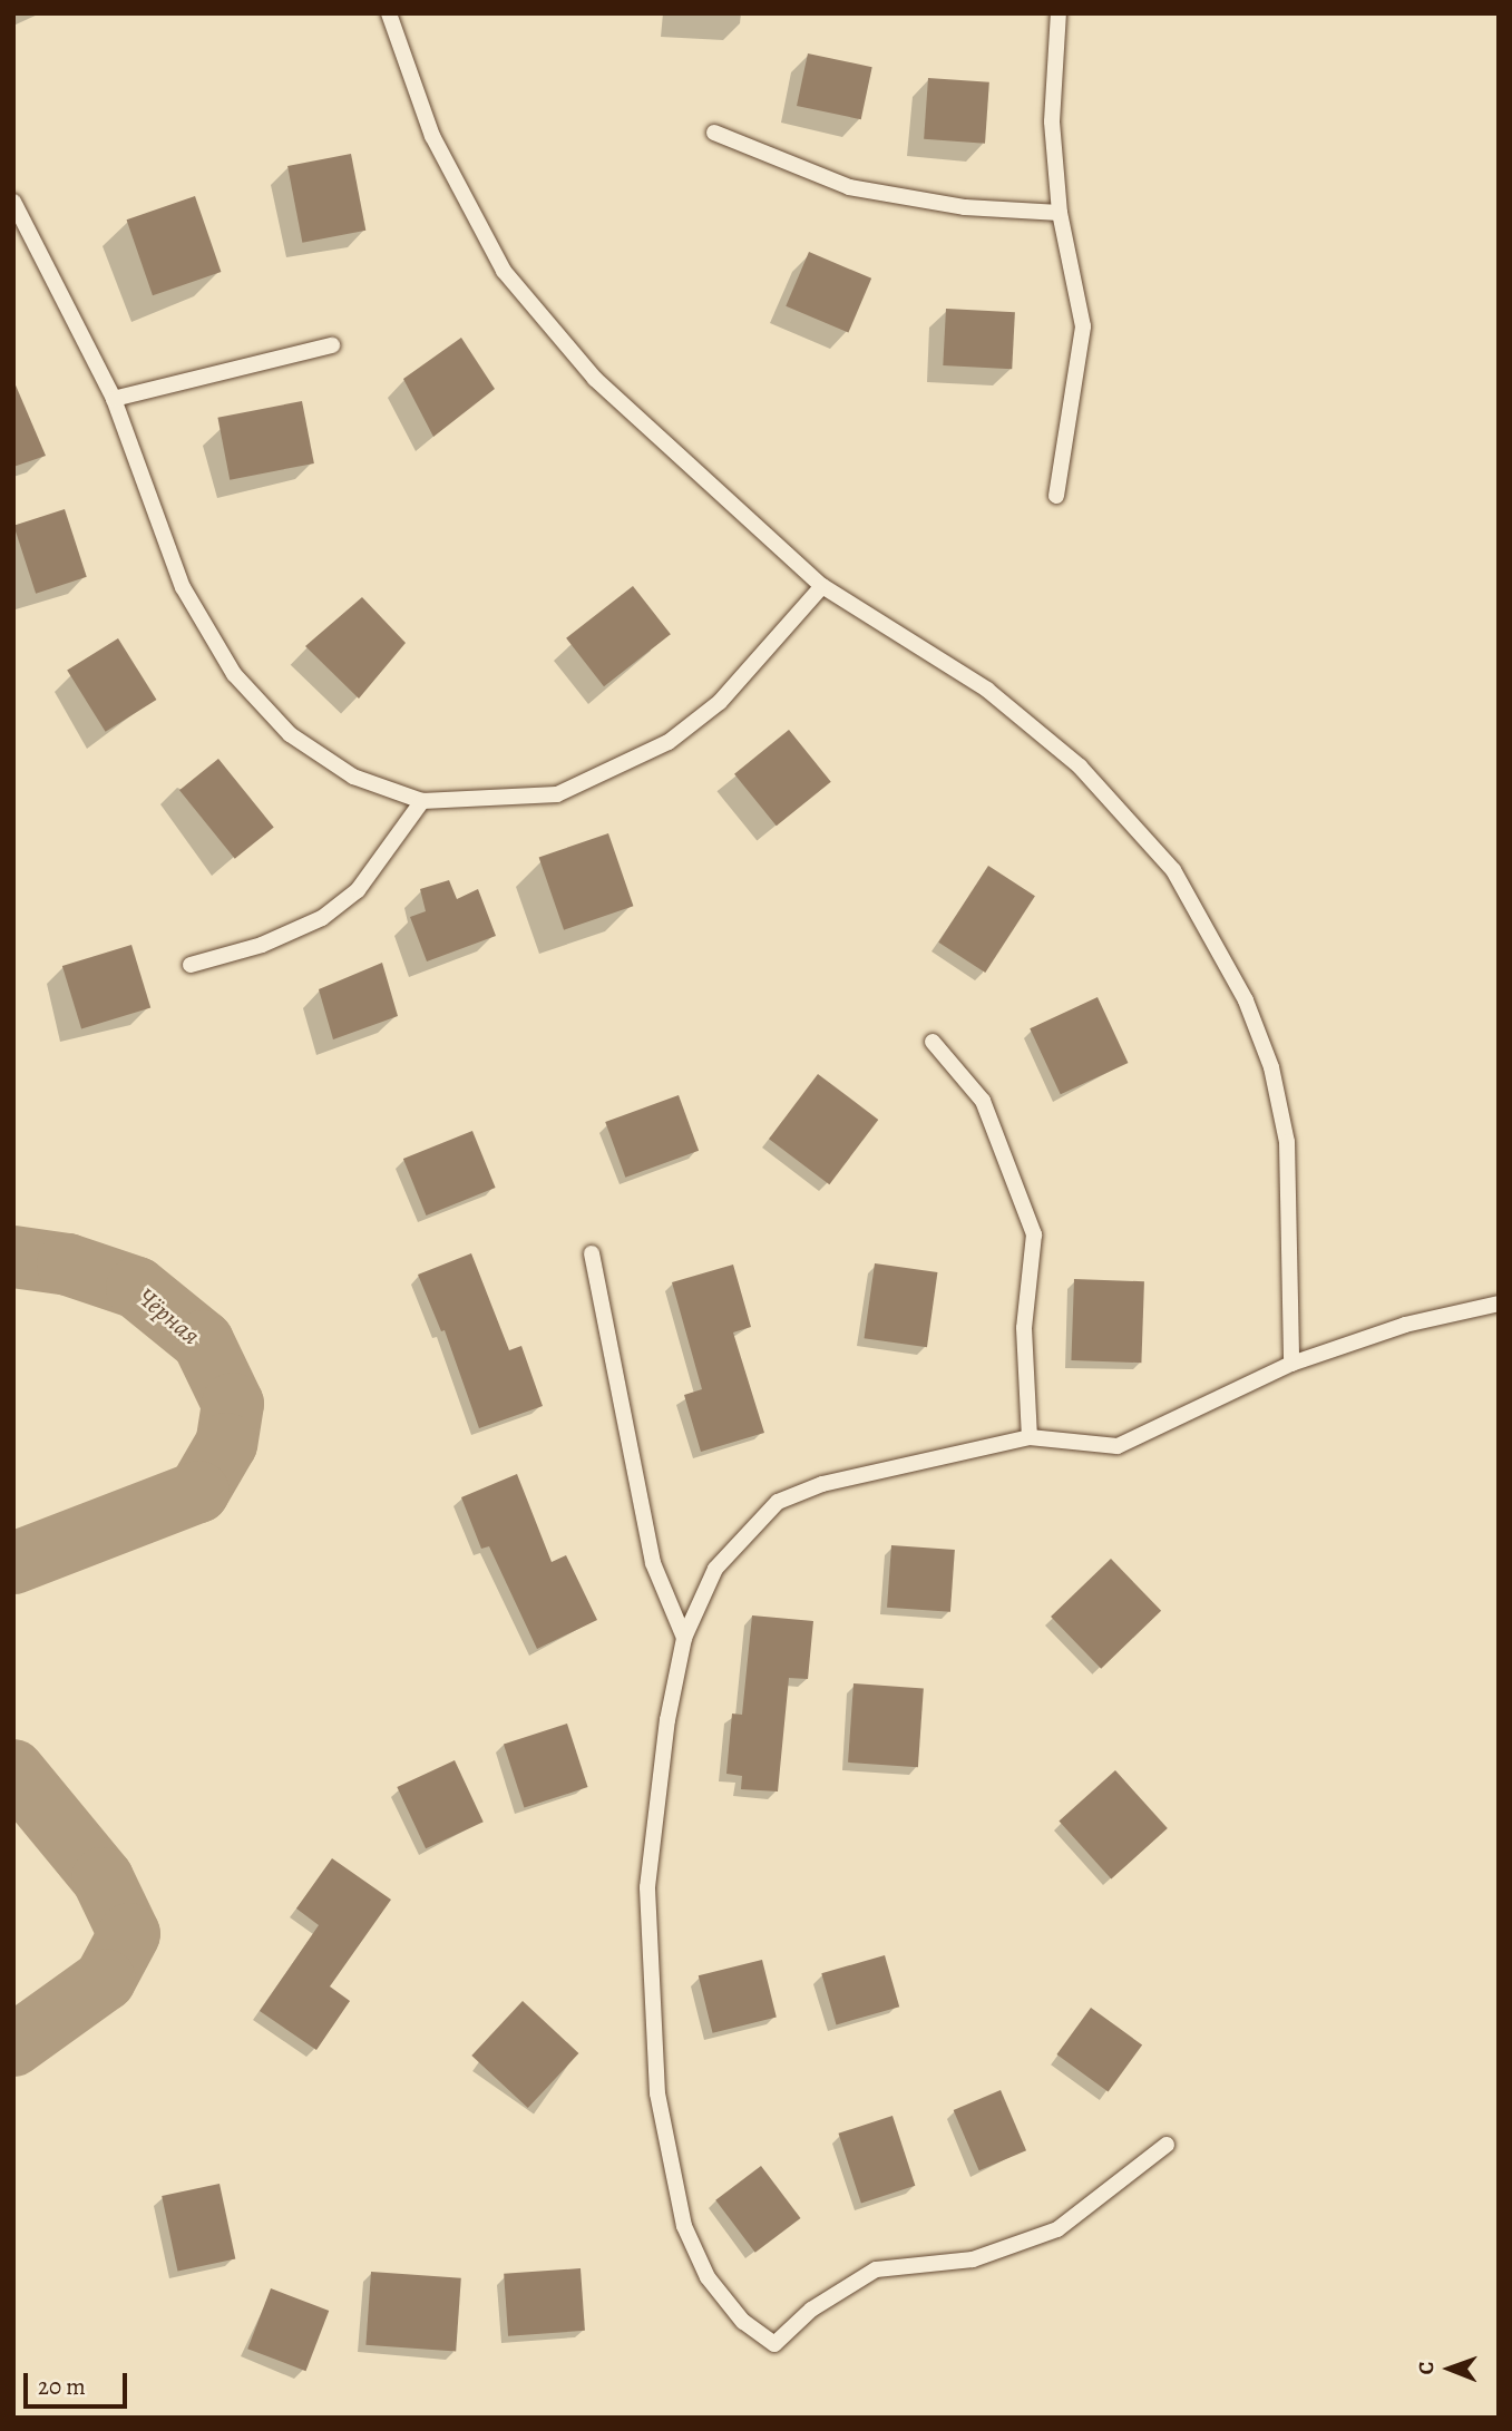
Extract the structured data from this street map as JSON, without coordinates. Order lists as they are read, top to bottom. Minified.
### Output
{"water":["Чёрная"],"scale_bar":"20 m","north":"left"}
